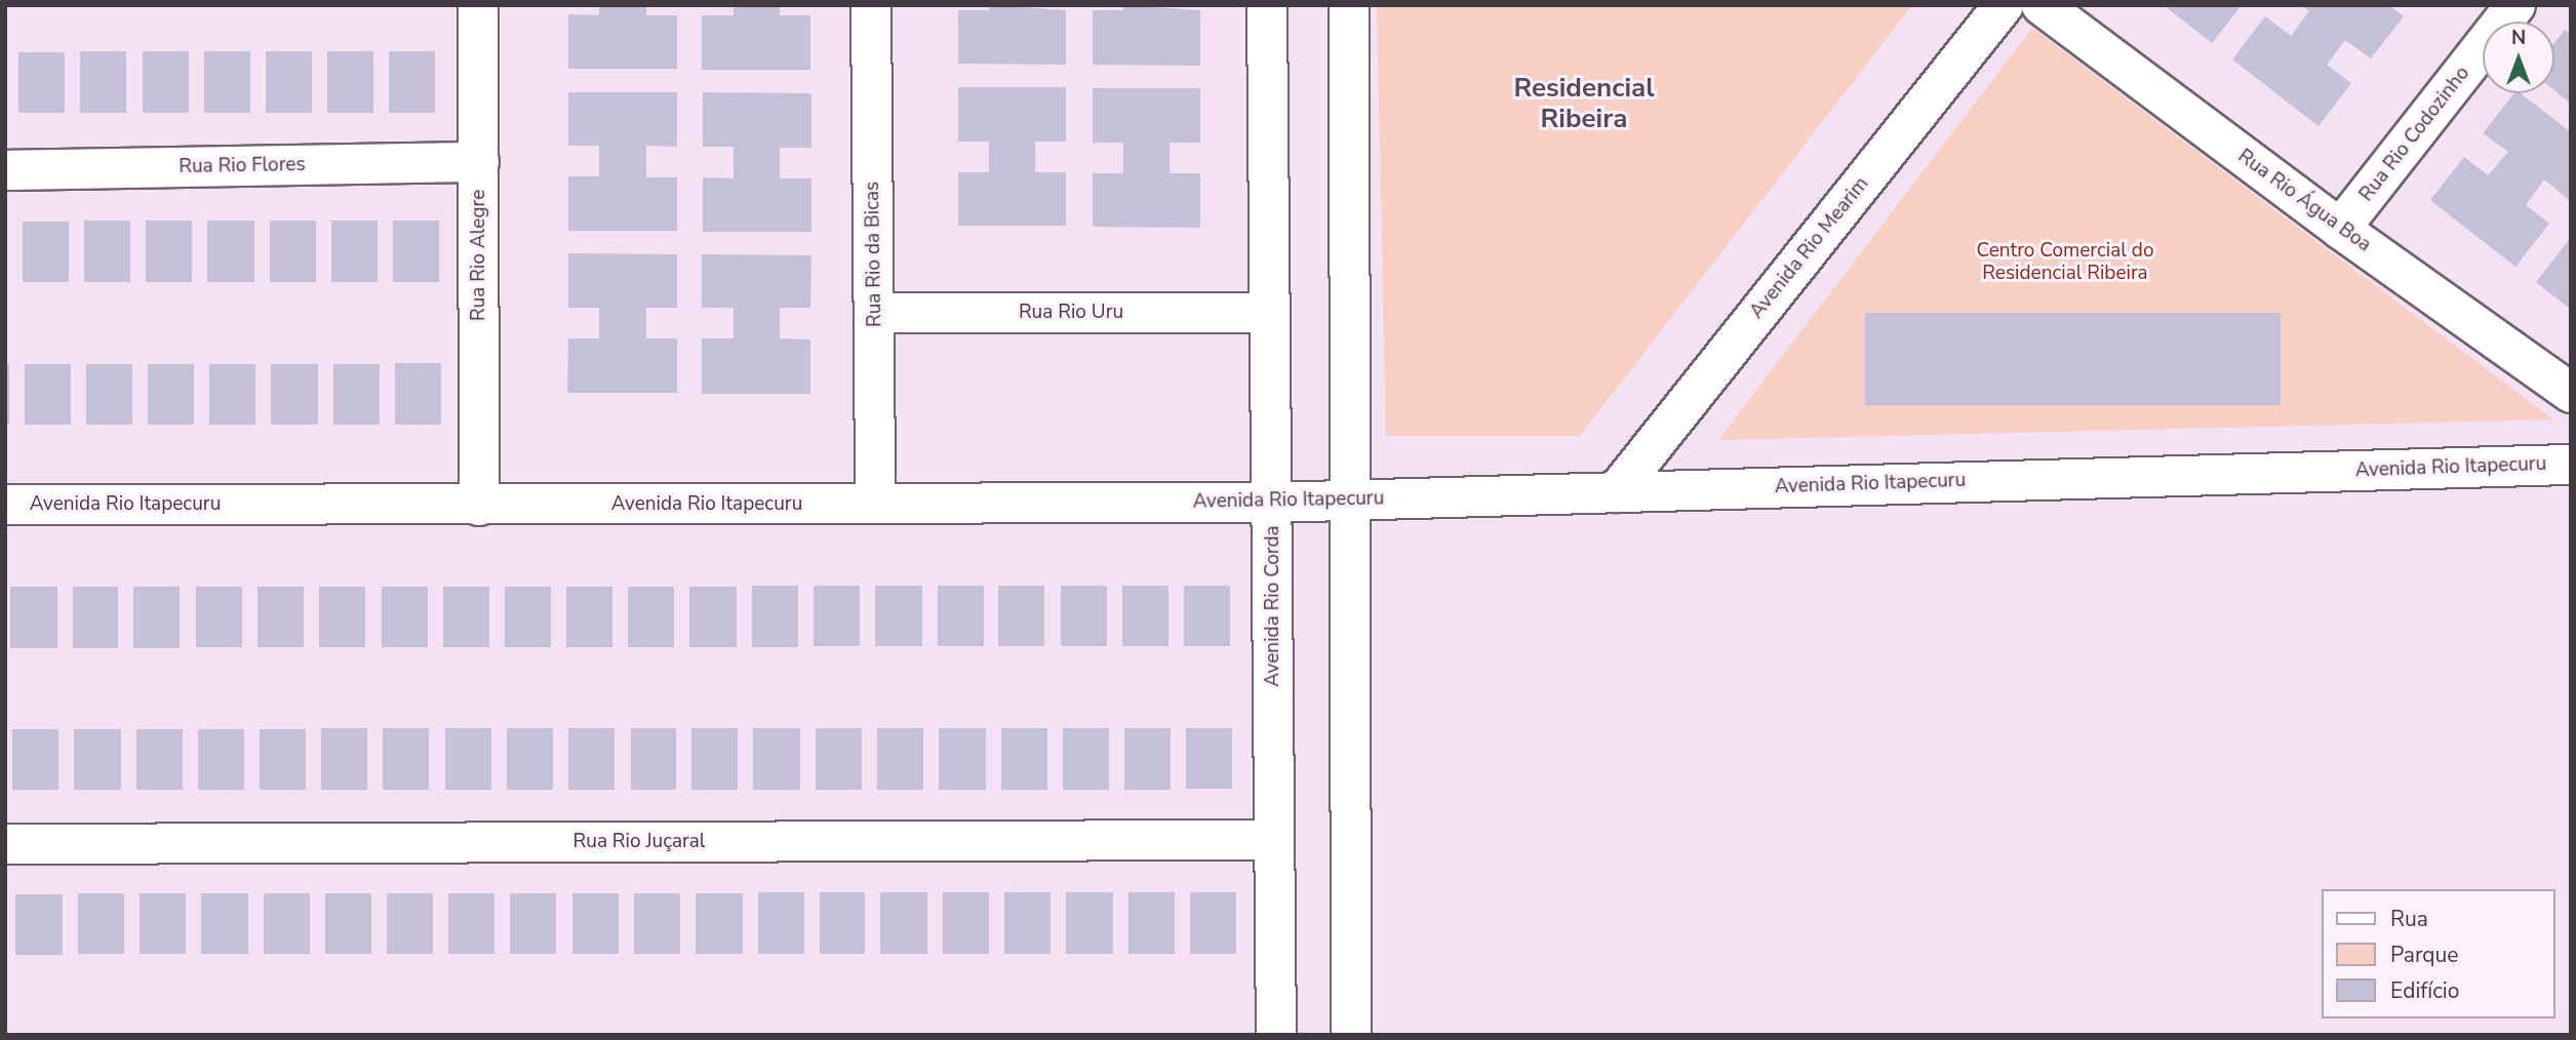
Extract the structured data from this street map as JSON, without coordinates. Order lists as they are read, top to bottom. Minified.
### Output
{"streets":{"street":["Rua Rio Codozinho","Rua Rio Flores","Rua Rio Água Boa","Avenida Rio Mearim","Rua Rio da Bicas","Rua Rio Alegre","Rua Rio Uru","Avenida Rio Itapecuru","Avenida Rio Corda","Rua Rio Juçaral"]},"crossings":[["Rua Rio Codozinho","Rua Rio Água Boa"],["Rua Rio Flores","Rua Rio Alegre"],["Avenida Rio Mearim","Avenida Rio Itapecuru"],["Rua Rio da Bicas","Rua Rio Uru"],["Rua Rio da Bicas","Avenida Rio Itapecuru"],["Rua Rio Alegre","Avenida Rio Itapecuru"],["Rua Rio Uru","Avenida Rio Corda"],["Avenida Rio Itapecuru","Avenida Rio Corda"],["Avenida Rio Corda","Rua Rio Juçaral"]],"districts":["Residencial Ribeira"],"parks":["Centro Comercial do Residencial Ribeira"],"legend":["Rua","Parque","Edifício"],"north":"top"}
